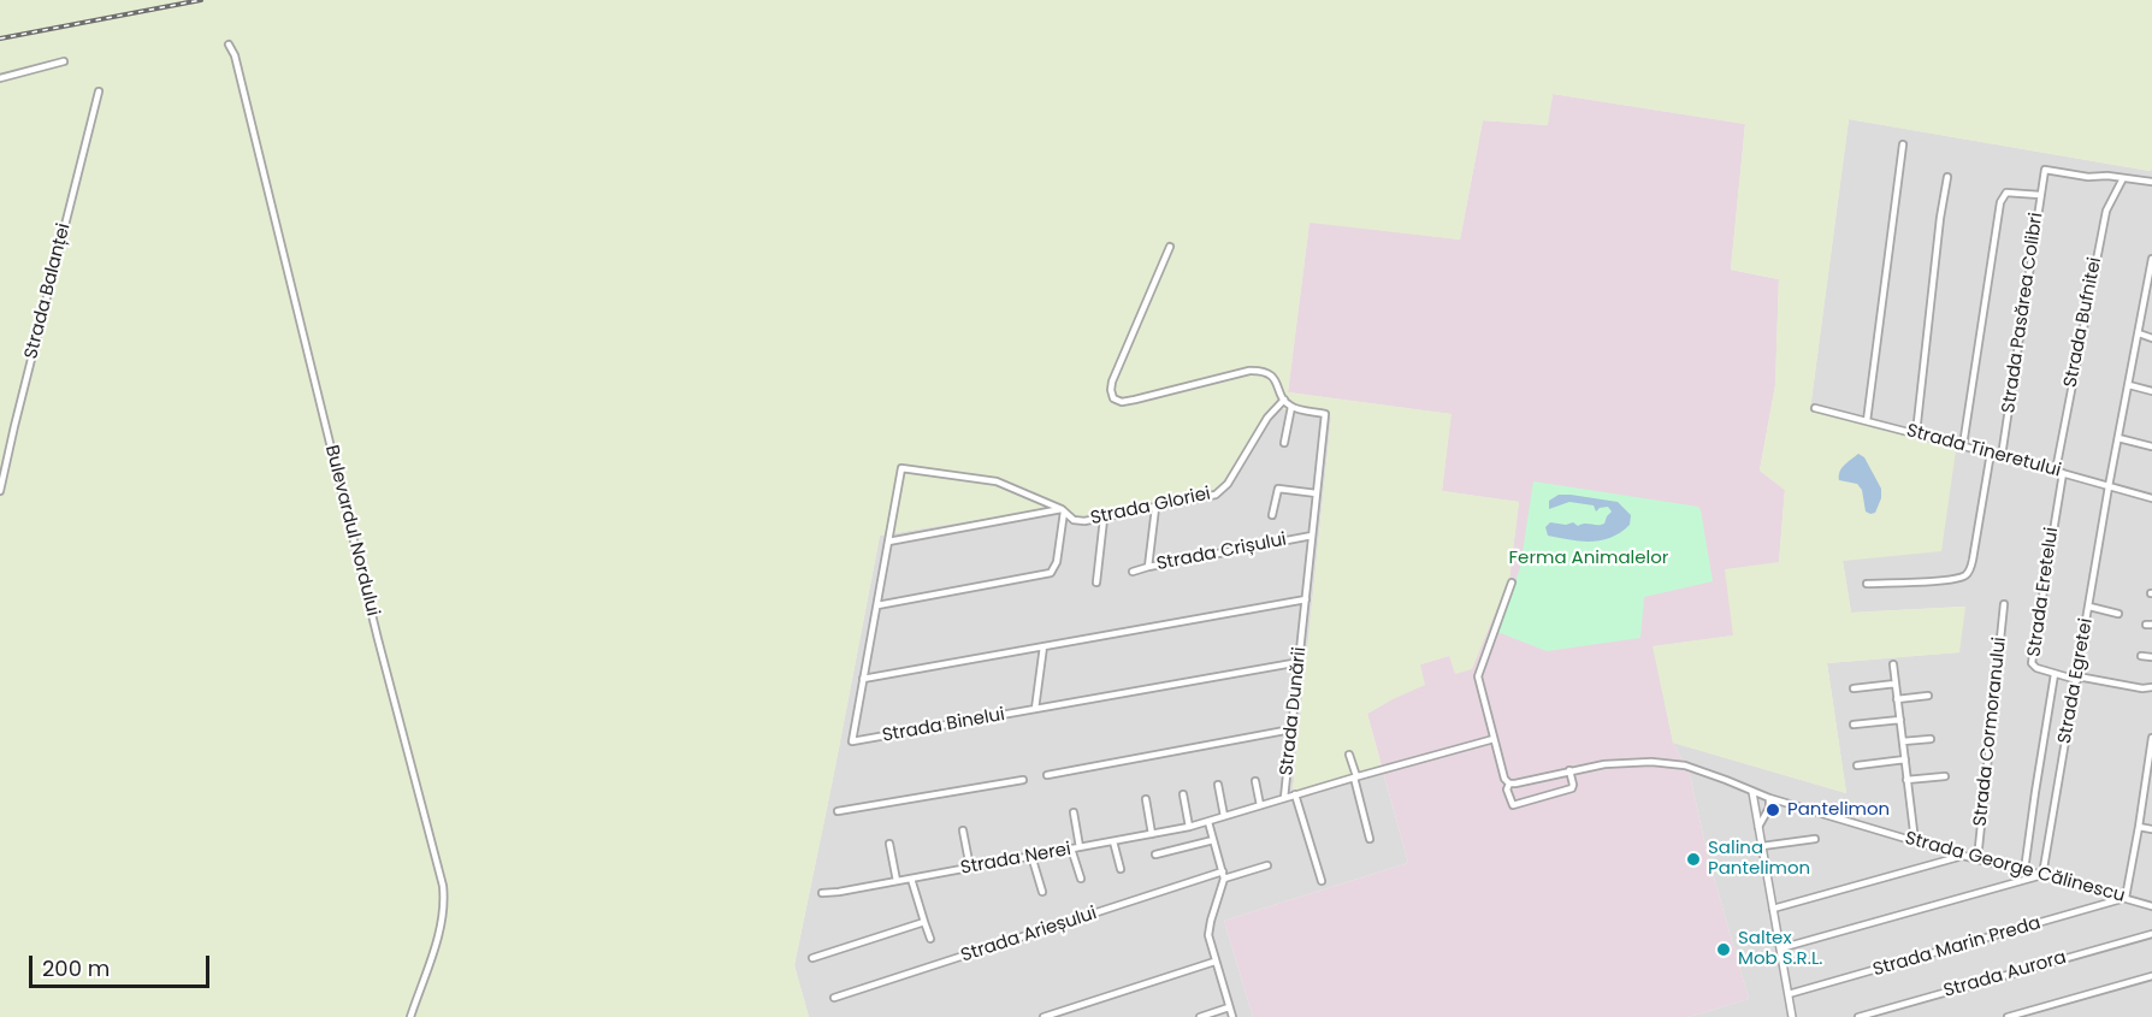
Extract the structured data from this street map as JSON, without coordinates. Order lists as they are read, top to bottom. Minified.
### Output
{"streets":{"street":["Strada Balanței","Strada Pasărea Colibri","Strada Bufnitei","Strada Tineretului","Strada Gloriei","Bulevardul Nordului","Strada Crișului","Strada Eretelui","Strada Egretei","Strada Dunării","Strada Binelui","Strada Cormoranului","Strada Nerei","Strada George Călinescu","Strada Arieșului","Strada Marin Preda","Strada Aurora"]},"crossings":[["Strada Pasărea Colibri","Strada Bufnitei"],["Strada Pasărea Colibri","Strada Tineretului"],["Strada Bufnitei","Strada Tineretului"],["Strada Bufnitei","Strada Eretelui"],["Strada Tineretului","Strada Eretelui"],["Strada Tineretului","Strada Egretei"],["Strada Gloriei","Strada Crișului"],["Strada Crișului","Strada Dunării"],["Strada Eretelui","Strada Egretei"],["Strada Egretei","Strada George Călinescu"],["Strada Dunării","Strada Binelui"],["Strada Dunării","Strada Nerei"],["Strada Cormoranului","Strada George Călinescu"],["Strada George Călinescu","Strada Marin Preda"]],"parks":["Ferma Animalelor"],"places":["Pantelimon","Salina Pantelimon","Saltex Mob S.R.L."],"scale_bar":"200 m"}
